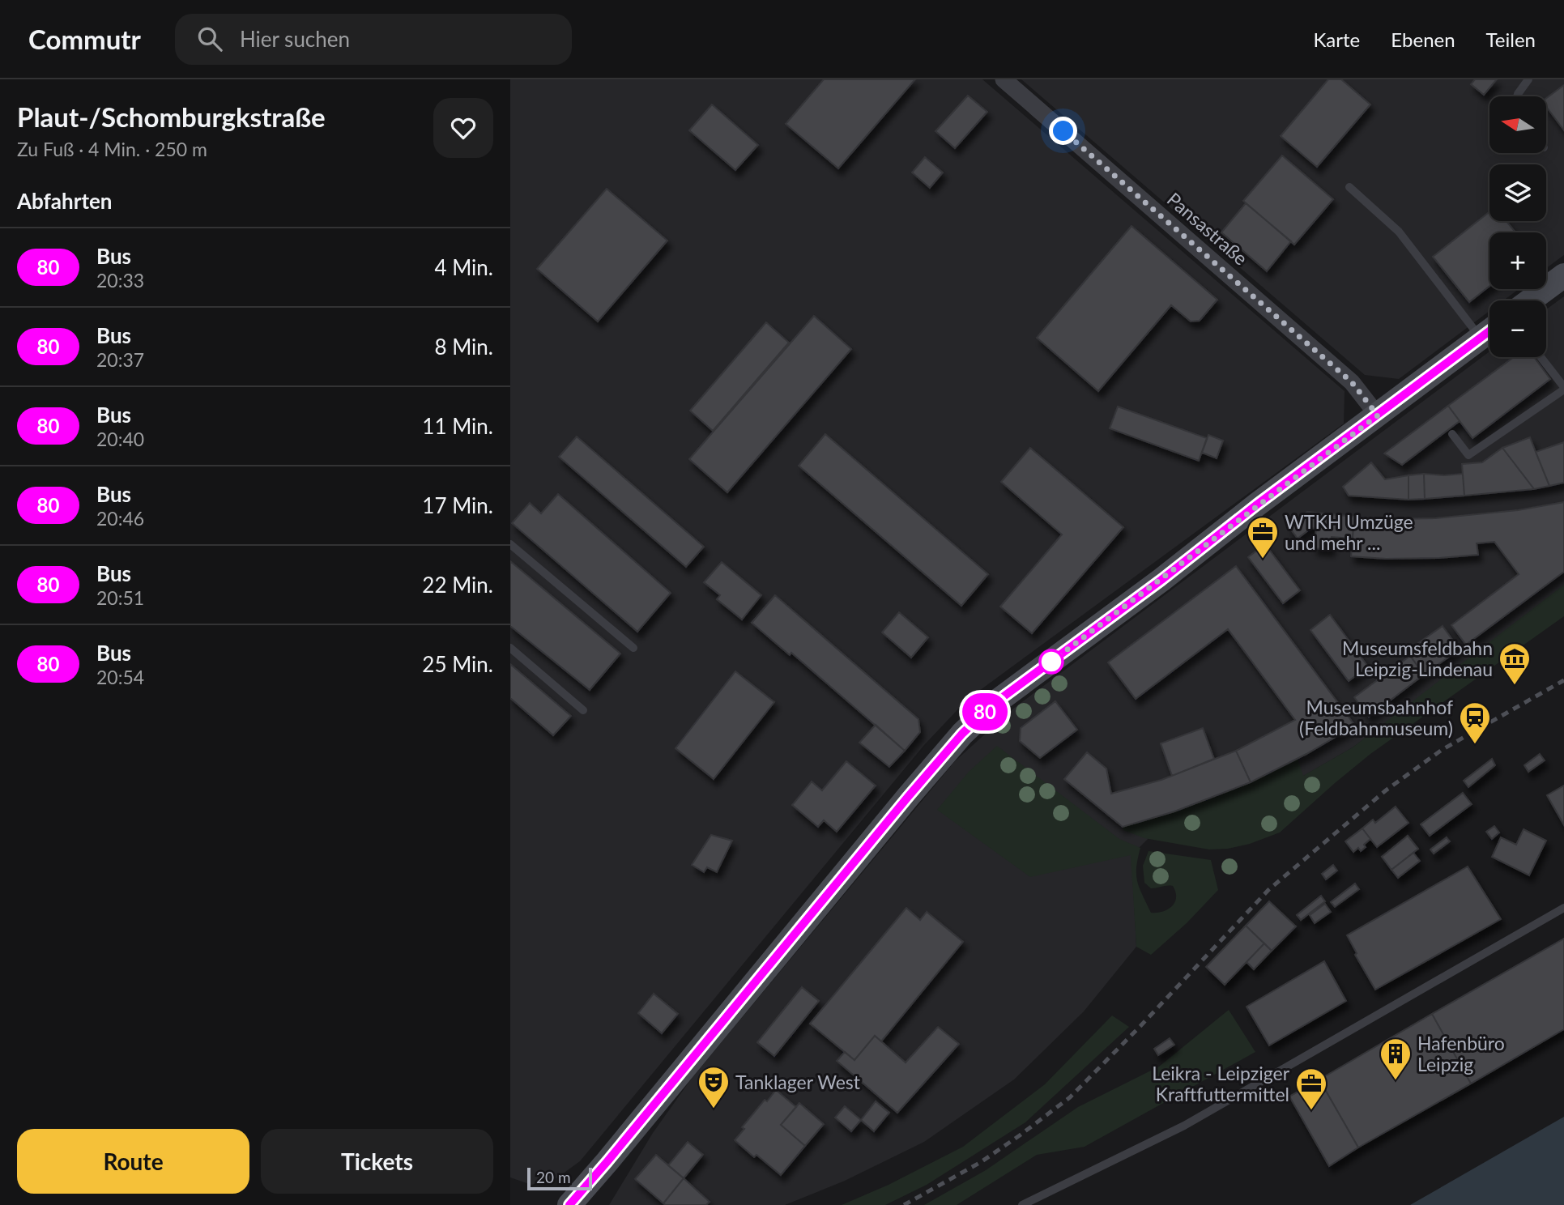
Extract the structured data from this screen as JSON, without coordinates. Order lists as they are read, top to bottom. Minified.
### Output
{"streets":{"street":["Pansastraße"]},"places":{"office":["WTKH Umzüge und mehr ...","Leikra - Leipziger Kraftfuttermittel"],"museum":["Museumsfeldbahn Leipzig-Lindenau"],"station":["Museumsbahnhof (Feldbahnmuseum)"],"building":["Hafenbüro Leipzig"],"theatre":["Tanklager West"]},"lines":["bus line 80"],"scale_bar":"20 m","north":"left","page":{"header":"Commutr","search":"Hier suchen","nav":["Karte","Ebenen","Teilen"],"heading":[["Plaut-/Schomburgkstraße","Zu Fuß · 4 Min. · 250 m"],"Abfahrten"],"on_map":"80","map_buttons":["+","−"],"list":[{"mark":"80","name":"Bus","note":"20:33","value":"4 Min."},{"mark":"80","name":"Bus","note":"20:37","value":"8 Min."},{"mark":"80","name":"Bus","note":"20:40","value":"11 Min."},{"mark":"80","name":"Bus","note":"20:46","value":"17 Min."},{"mark":"80","name":"Bus","note":"20:51","value":"22 Min."},{"mark":"80","name":"Bus","note":"20:54","value":"25 Min."}],"buttons":["Route","Tickets"],"scale":"20 m"}}
